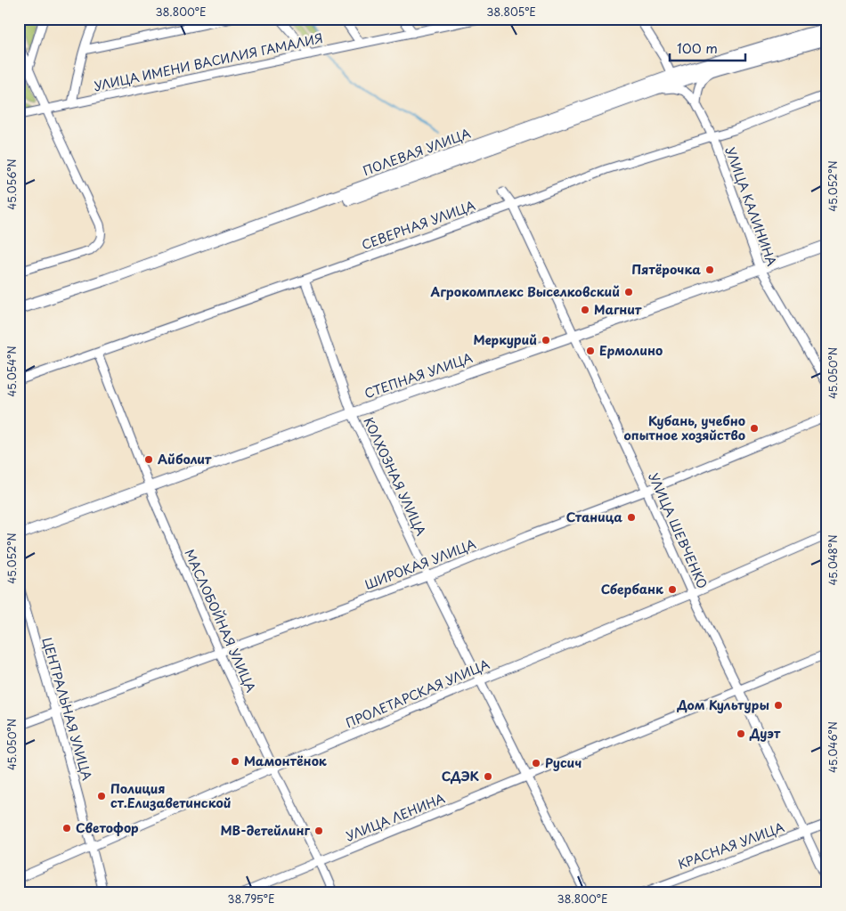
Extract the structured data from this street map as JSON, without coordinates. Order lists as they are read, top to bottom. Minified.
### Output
{"streets":{"highway":["ПОЛЕВАЯ УЛИЦА"],"main road":["СТЕПНАЯ УЛИЦА"],"street":["УЛИЦА ИМЕНИ ВАСИЛИЯ ГАМАЛИЯ","УЛИЦА КАЛИНИНА","СЕВЕРНАЯ УЛИЦА","КОЛХОЗНАЯ УЛИЦА","УЛИЦА ШЕВЧЕНКО","ШИРОКАЯ УЛИЦА","МАСЛОБОЙНАЯ УЛИЦА","ПРОЛЕТАРСКАЯ УЛИЦА","ЦЕНТРАЛЬНАЯ УЛИЦА","УЛИЦА ЛЕНИНА","КРАСНАЯ УЛИЦА"]},"crossings":[["УЛИЦА КАЛИНИНА","СЕВЕРНАЯ УЛИЦА"],["УЛИЦА КАЛИНИНА","СТЕПНАЯ УЛИЦА"],["СЕВЕРНАЯ УЛИЦА","КОЛХОЗНАЯ УЛИЦА"],["СЕВЕРНАЯ УЛИЦА","УЛИЦА ШЕВЧЕНКО"],["СЕВЕРНАЯ УЛИЦА","МАСЛОБОЙНАЯ УЛИЦА"],["СТЕПНАЯ УЛИЦА","КОЛХОЗНАЯ УЛИЦА"],["СТЕПНАЯ УЛИЦА","УЛИЦА ШЕВЧЕНКО"],["СТЕПНАЯ УЛИЦА","МАСЛОБОЙНАЯ УЛИЦА"],["КОЛХОЗНАЯ УЛИЦА","ШИРОКАЯ УЛИЦА"],["КОЛХОЗНАЯ УЛИЦА","ПРОЛЕТАРСКАЯ УЛИЦА"],["КОЛХОЗНАЯ УЛИЦА","УЛИЦА ЛЕНИНА"],["УЛИЦА ШЕВЧЕНКО","ШИРОКАЯ УЛИЦА"],["УЛИЦА ШЕВЧЕНКО","ПРОЛЕТАРСКАЯ УЛИЦА"],["УЛИЦА ШЕВЧЕНКО","УЛИЦА ЛЕНИНА"],["УЛИЦА ШЕВЧЕНКО","КРАСНАЯ УЛИЦА"],["ШИРОКАЯ УЛИЦА","МАСЛОБОЙНАЯ УЛИЦА"],["ШИРОКАЯ УЛИЦА","ЦЕНТРАЛЬНАЯ УЛИЦА"],["МАСЛОБОЙНАЯ УЛИЦА","ПРОЛЕТАРСКАЯ УЛИЦА"],["МАСЛОБОЙНАЯ УЛИЦА","УЛИЦА ЛЕНИНА"],["ПРОЛЕТАРСКАЯ УЛИЦА","ЦЕНТРАЛЬНАЯ УЛИЦА"]],"places":["Пятёрочка","Агрокомплекс Выселковский","Магнит","Меркурий","Ермолино","Кубань, учебно опытное хозяйство","Айболит","Станица","Сбербанк","Дом Культуры","Дуэт","Мамонтёнок","Русич","СДЭК","Полиция ст.Елизаветинской","Светофор","MB-детейлинг"],"scale_bar":"100 m","coordinates":["38.800°E","38.805°E","45.056°N","45.052°N","45.054°N","45.050°N","45.048°N","45.046°N","38.795°E"]}
